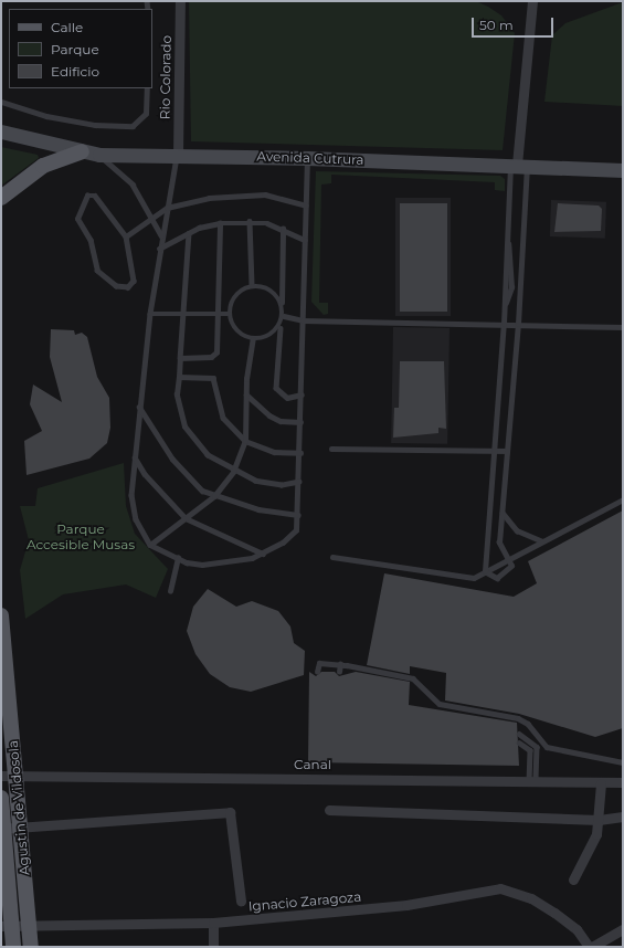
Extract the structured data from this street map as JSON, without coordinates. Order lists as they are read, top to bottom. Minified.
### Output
{"streets":{"main road":["Agustin de Vildosola"],"street":["Rio Colorado","Avenida Cutrura","Canal","Ignacio Zaragoza"]},"crossings":[["Rio Colorado","Avenida Cutrura"],["Canal","Agustin de Vildosola"],["Agustin de Vildosola","Ignacio Zaragoza"]],"parks":["Parque Accesible Musas"],"legend":["Calle","Parque","Edificio"],"scale_bar":"50 m"}
